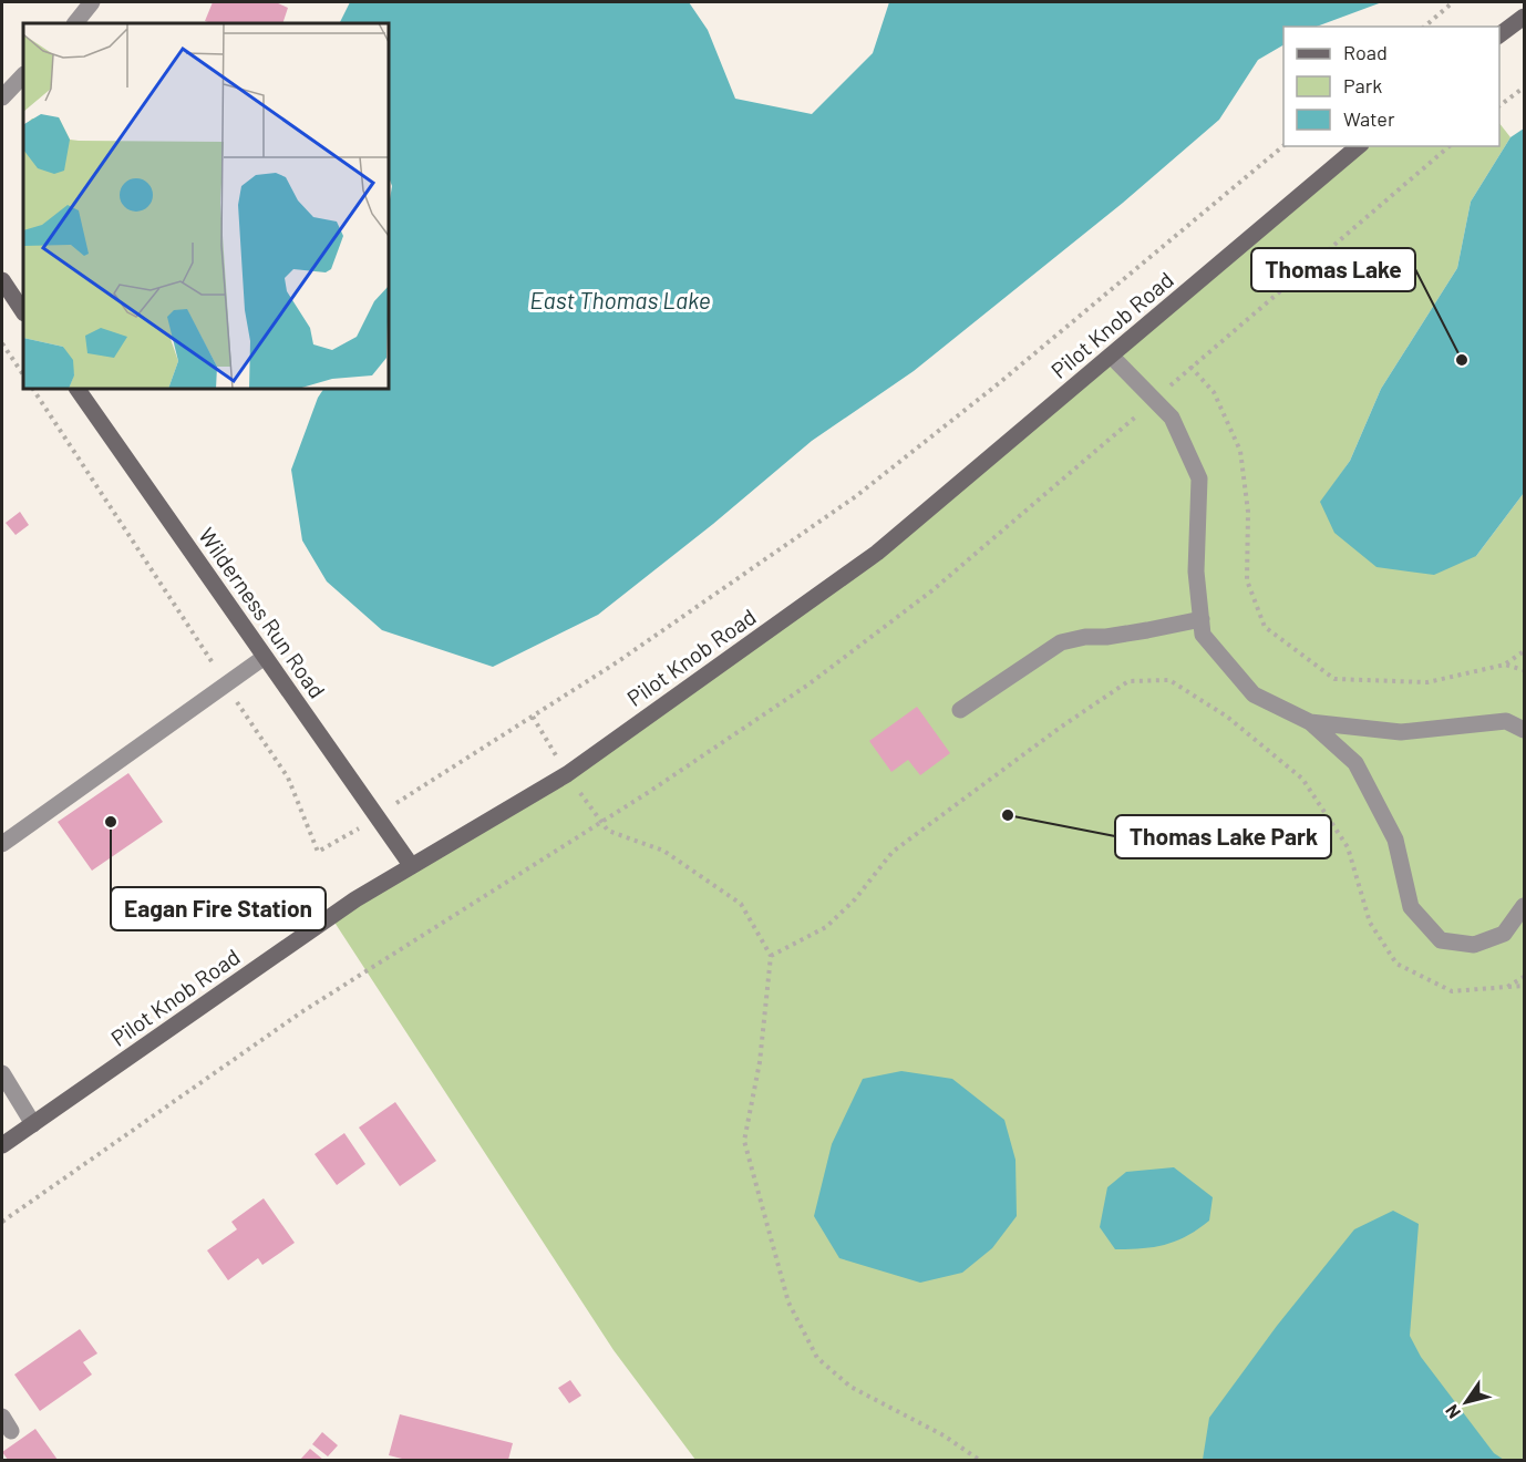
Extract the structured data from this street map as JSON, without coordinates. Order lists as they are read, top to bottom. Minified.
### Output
{"streets":{"main road":["Pilot Knob Road","Wilderness Run Road"]},"crossings":[["Pilot Knob Road","Wilderness Run Road"]],"water":["East Thomas Lake"],"places":["Thomas Lake","Thomas Lake Park","Eagan Fire Station"],"legend":["Road","Park","Water"],"north":"bottom left"}
